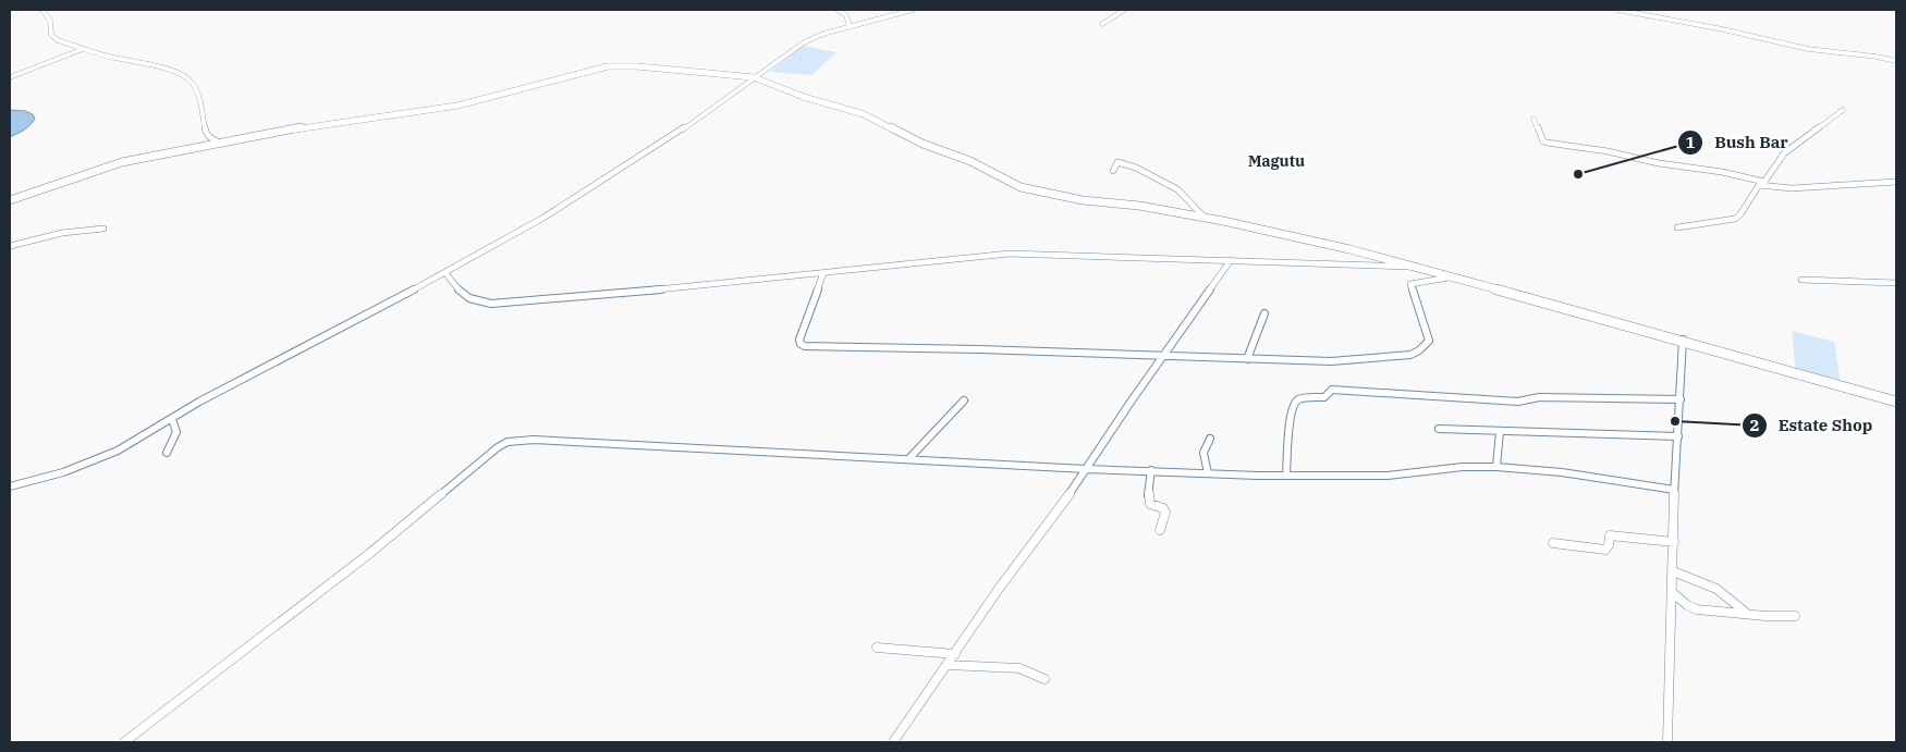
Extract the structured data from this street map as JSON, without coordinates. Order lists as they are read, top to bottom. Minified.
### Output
{"districts":["Magutu"],"places":["Bush Bar","Estate Shop"]}
